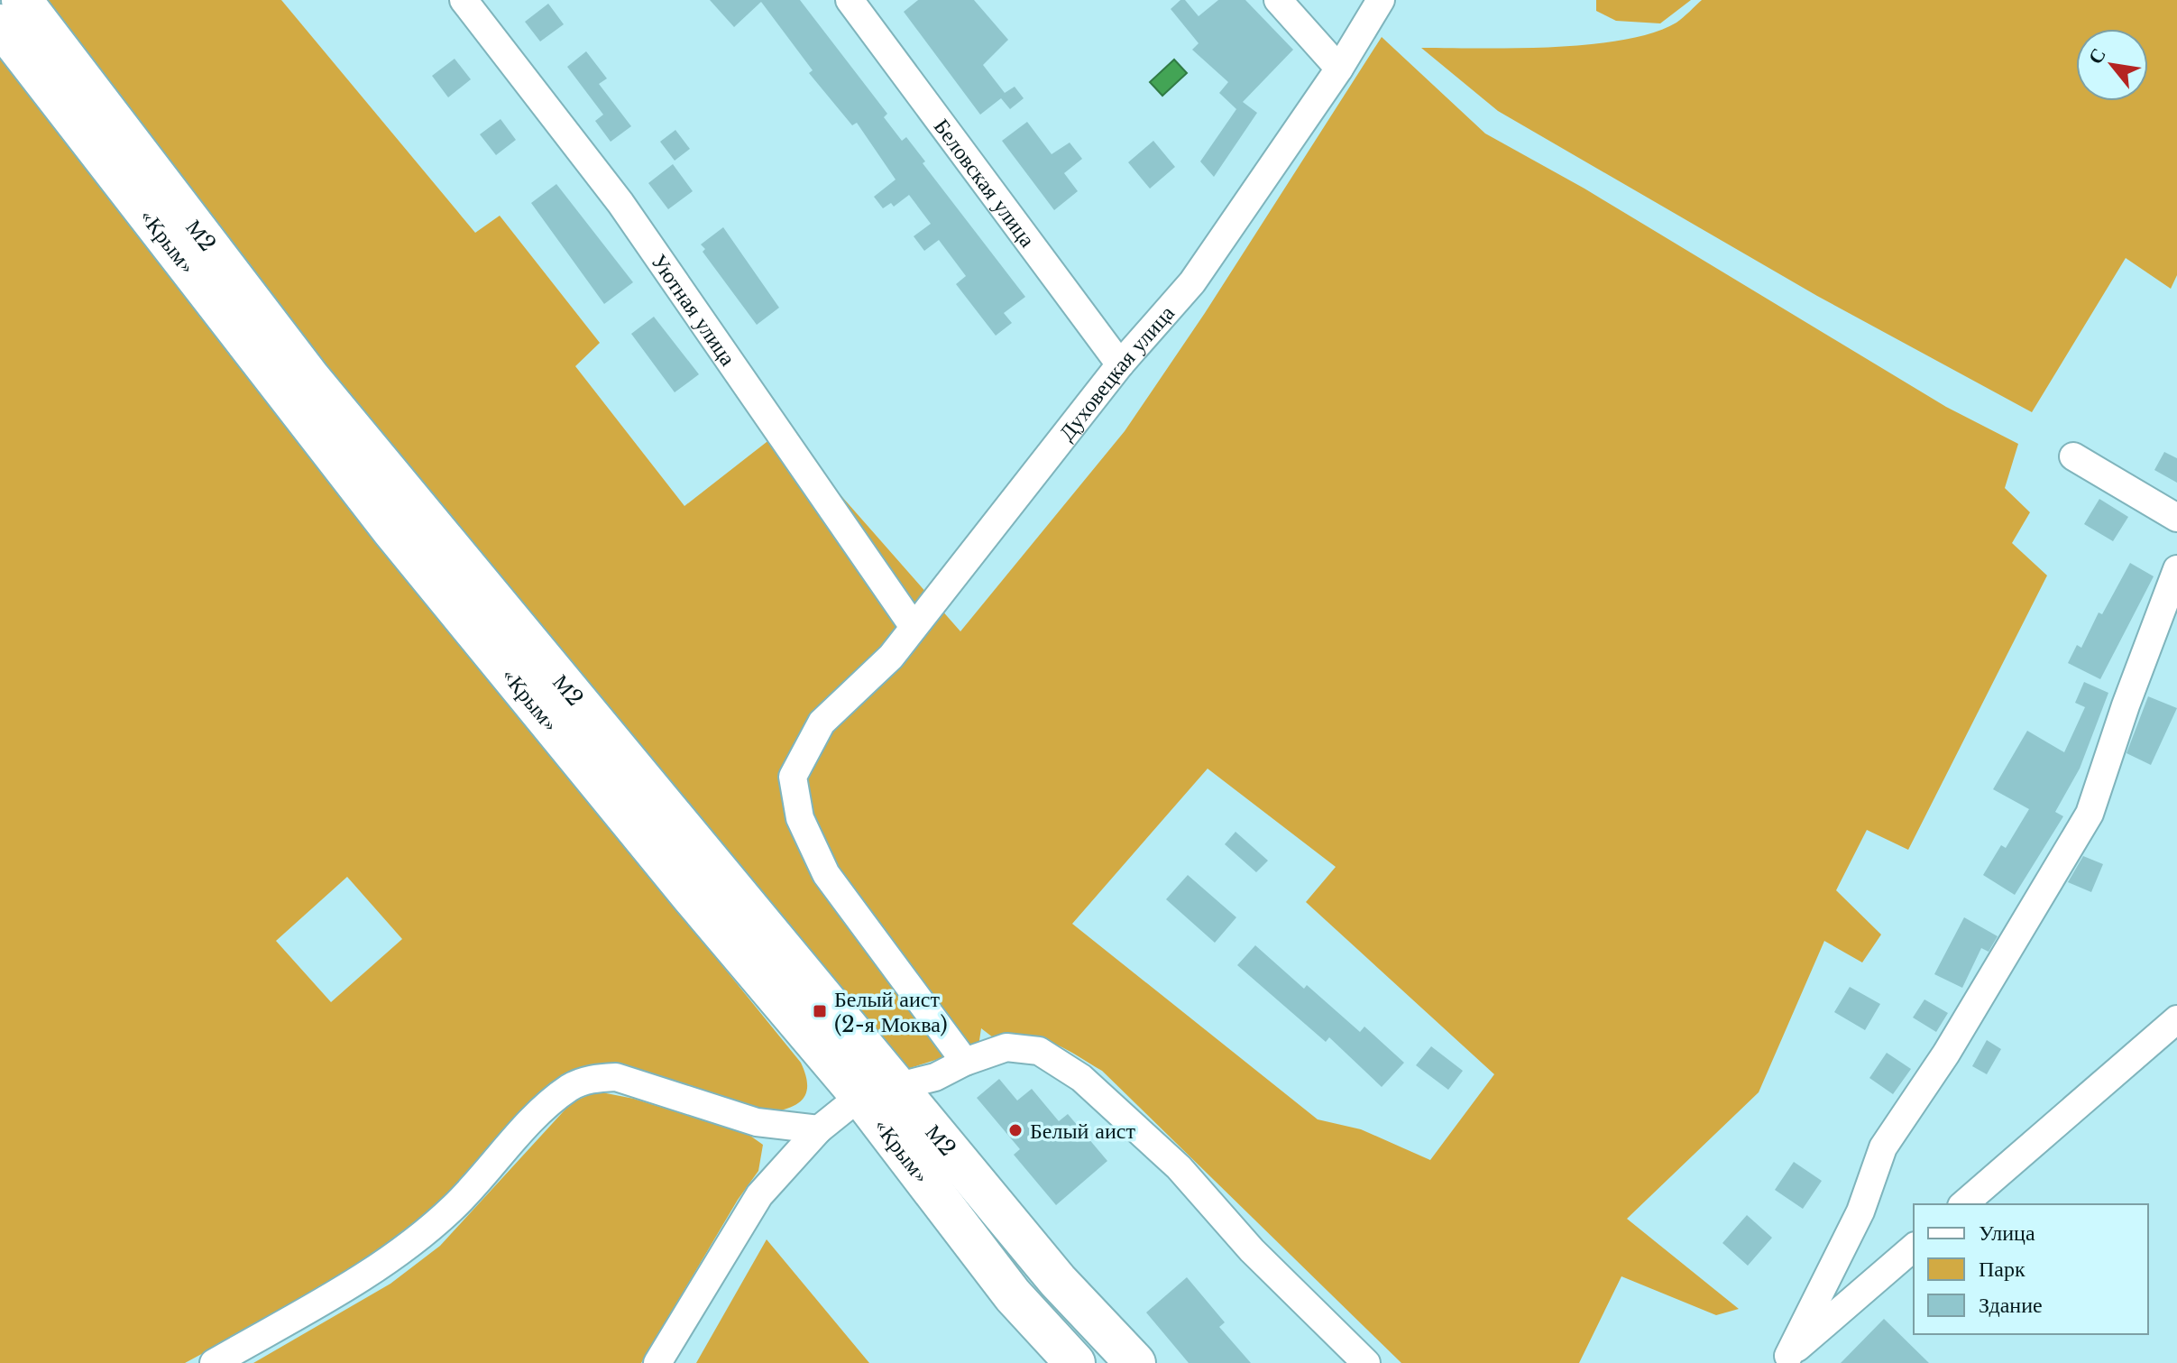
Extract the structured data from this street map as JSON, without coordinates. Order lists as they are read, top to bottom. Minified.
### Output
{"streets":{"highway":["М2","«Крым»"],"street":["Беловская улица","Уютная улица","Духовецкая улица"]},"crossings":[["Беловская улица","Духовецкая улица"],["М2","«Крым»"],["Уютная улица","Духовецкая улица"]],"places":{"transit":["Белый аист (2-я Моква)"],"other":["Белый аист"]},"legend":["Улица","Парк","Здание"],"north":"top left"}
